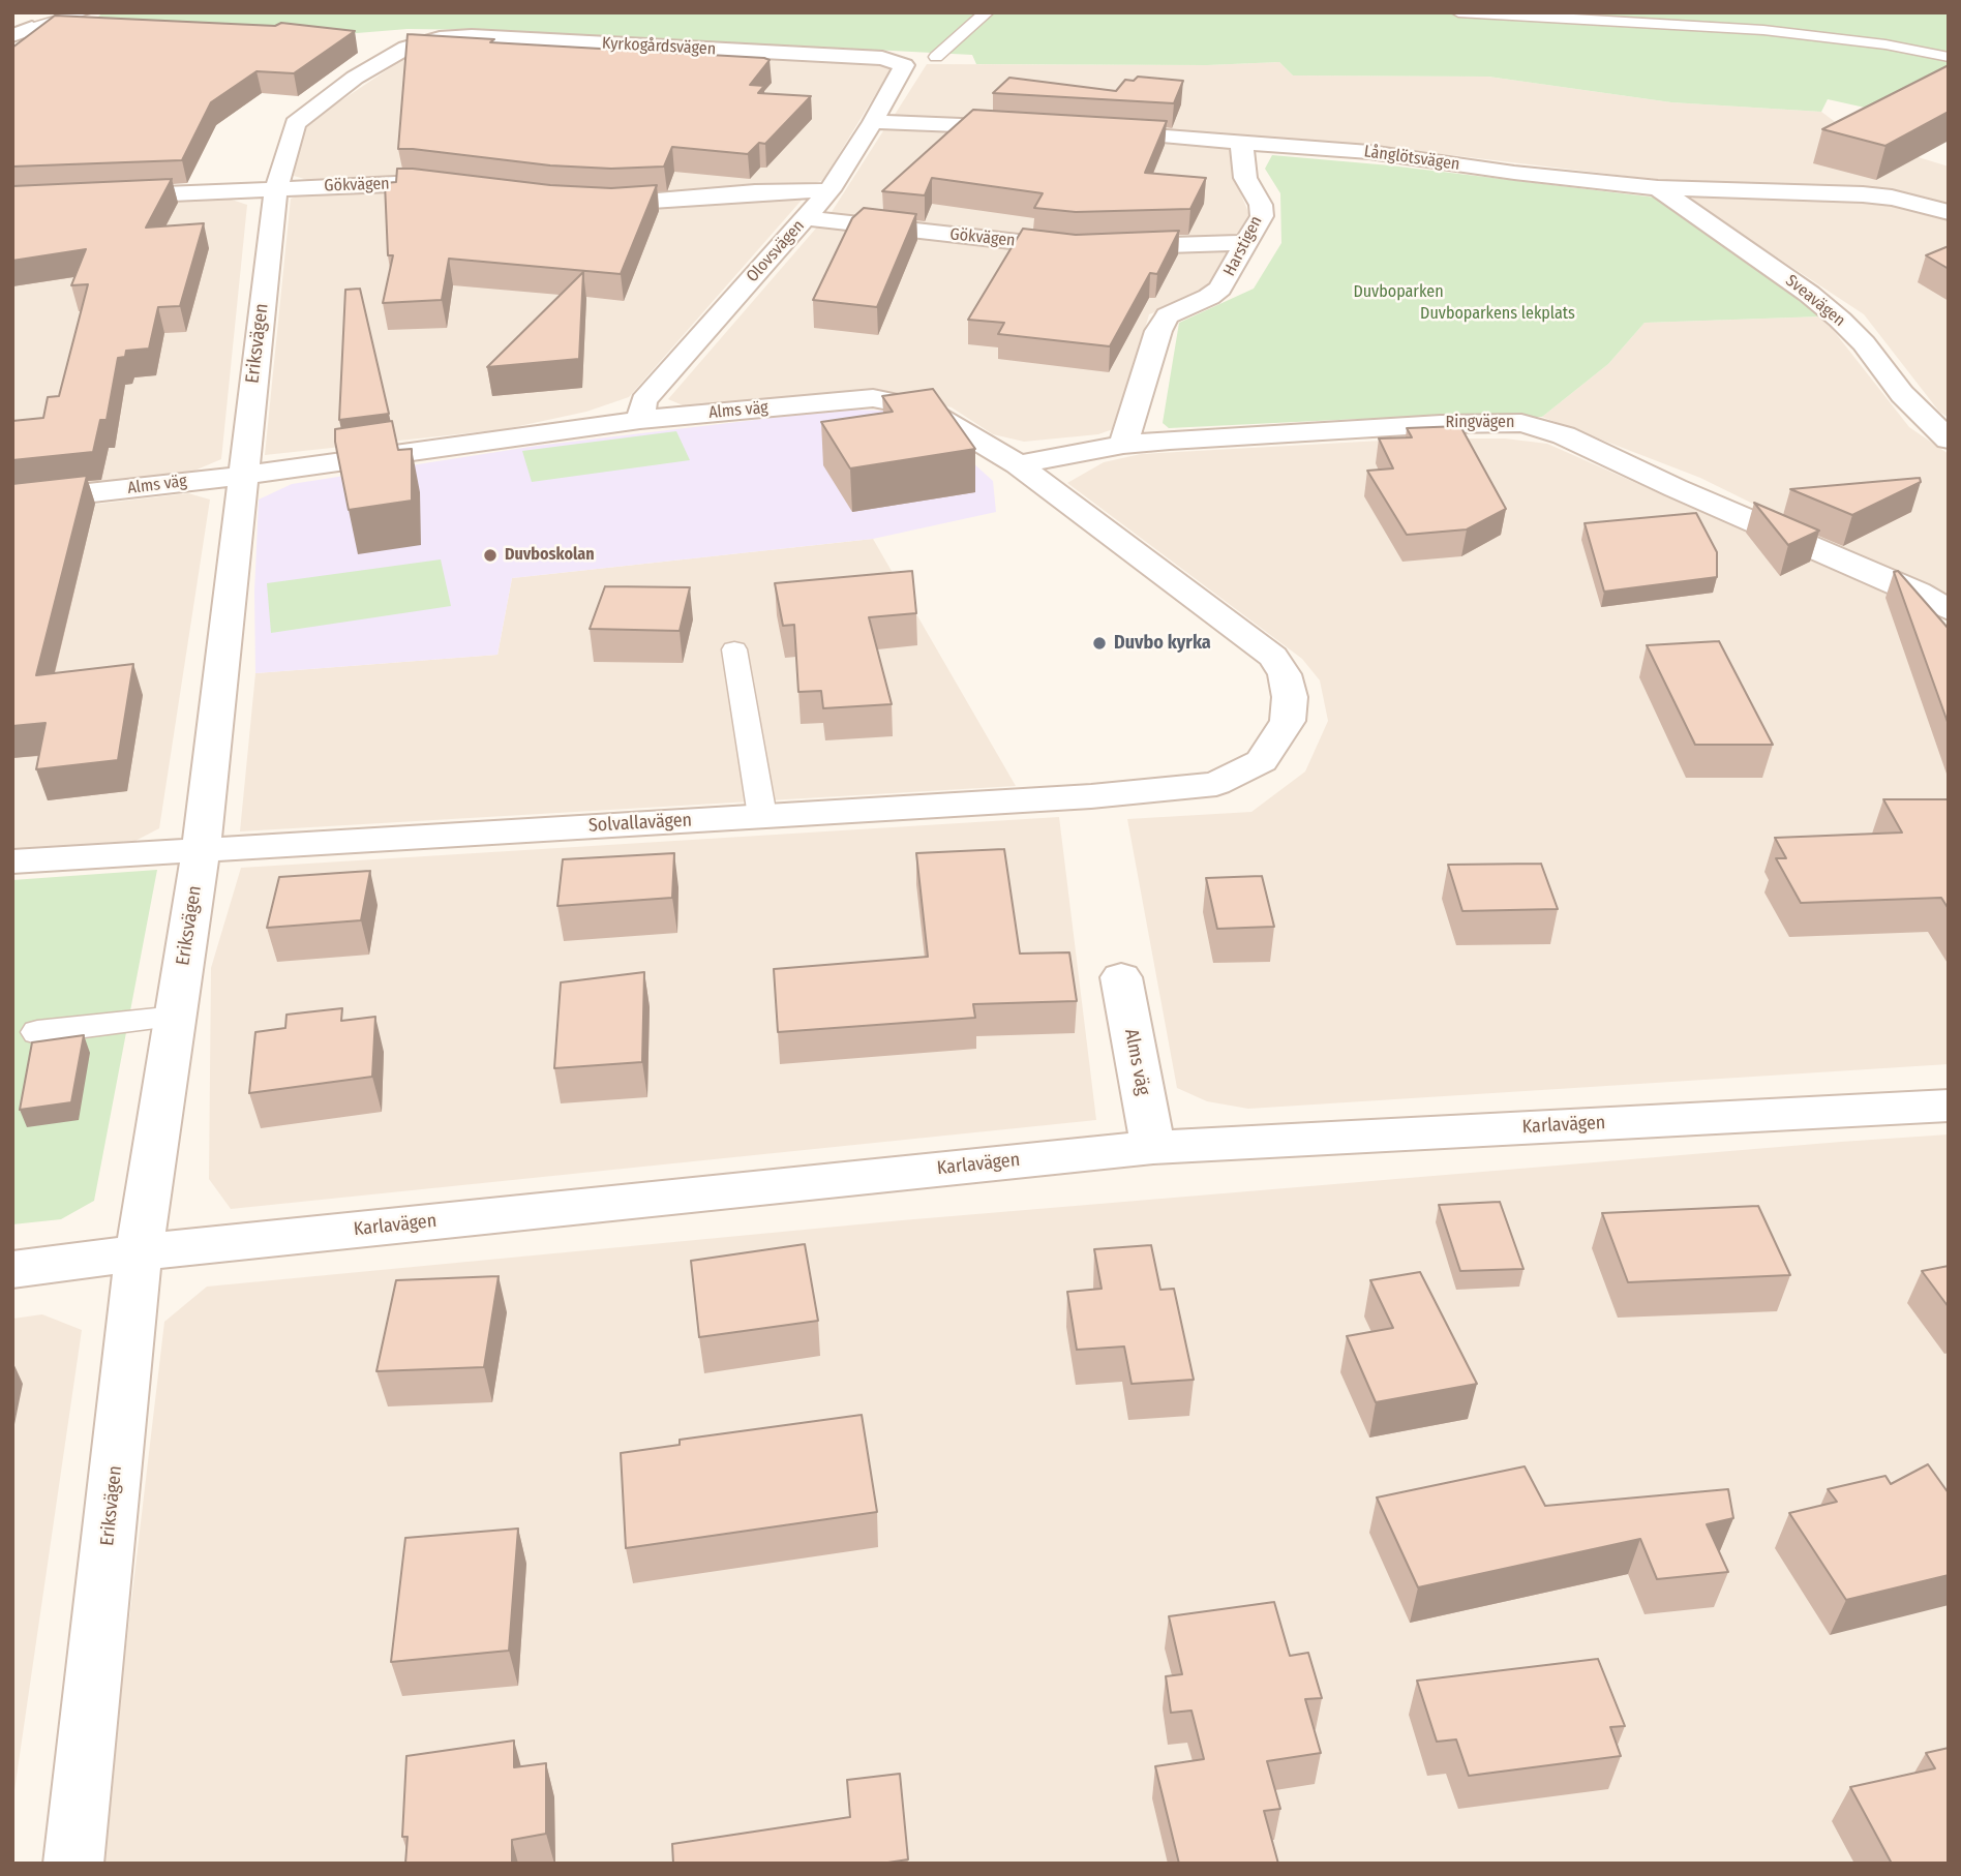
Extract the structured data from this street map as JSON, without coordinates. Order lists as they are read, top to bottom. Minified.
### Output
{"streets":{"street":["Kyrkogårdsvägen","Långlötsvägen","Gökvägen","Harstigen","Olovsvägen","Sveavägen","Eriksvägen","Alms väg","Ringvägen","Solvallavägen","Karlavägen"]},"crossings":[["Kyrkogårdsvägen","Olovsvägen"],["Kyrkogårdsvägen","Eriksvägen"],["Långlötsvägen","Harstigen"],["Långlötsvägen","Sveavägen"],["Gökvägen","Harstigen"],["Gökvägen","Olovsvägen"],["Gökvägen","Eriksvägen"],["Harstigen","Ringvägen"],["Olovsvägen","Alms väg"],["Eriksvägen","Alms väg"],["Eriksvägen","Solvallavägen"],["Eriksvägen","Karlavägen"],["Alms väg","Ringvägen"],["Alms väg","Solvallavägen"],["Alms väg","Karlavägen"]],"parks":["Duvboparken","Duvboparkens lekplats"],"places":["Duvboskolan","Duvbo kyrka"]}
